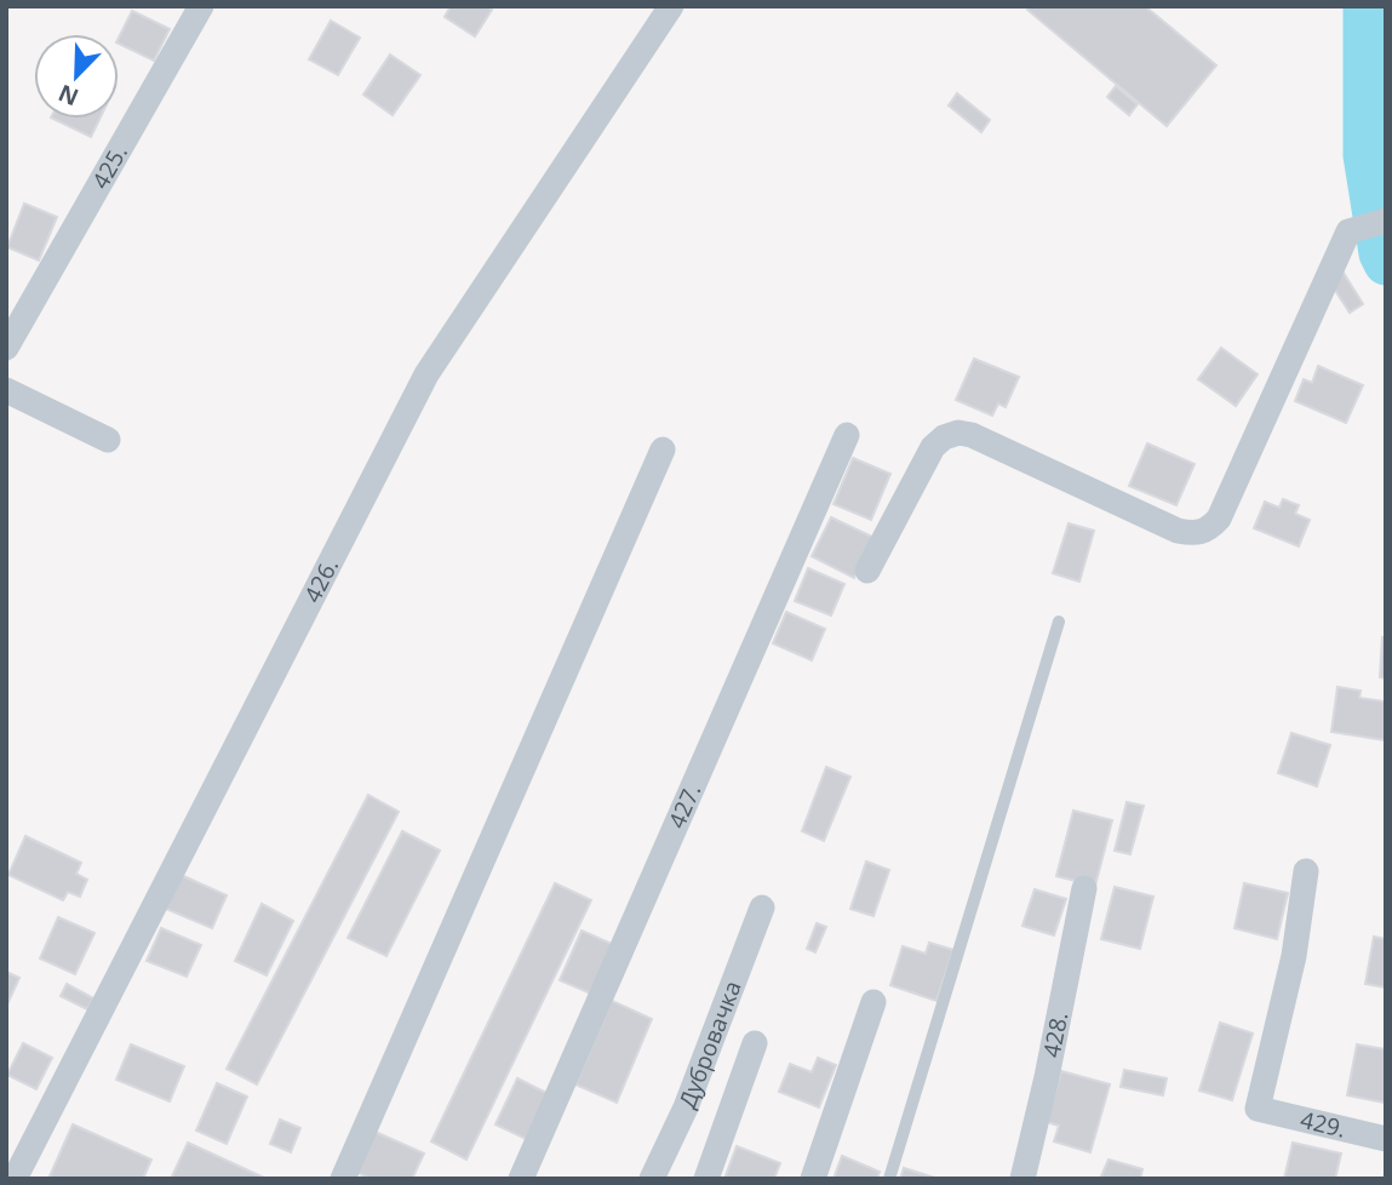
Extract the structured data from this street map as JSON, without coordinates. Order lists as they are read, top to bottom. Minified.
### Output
{"streets":{"street":["425.","426.","427.","428.","Дубровачка","429."]},"north":"bottom left"}
